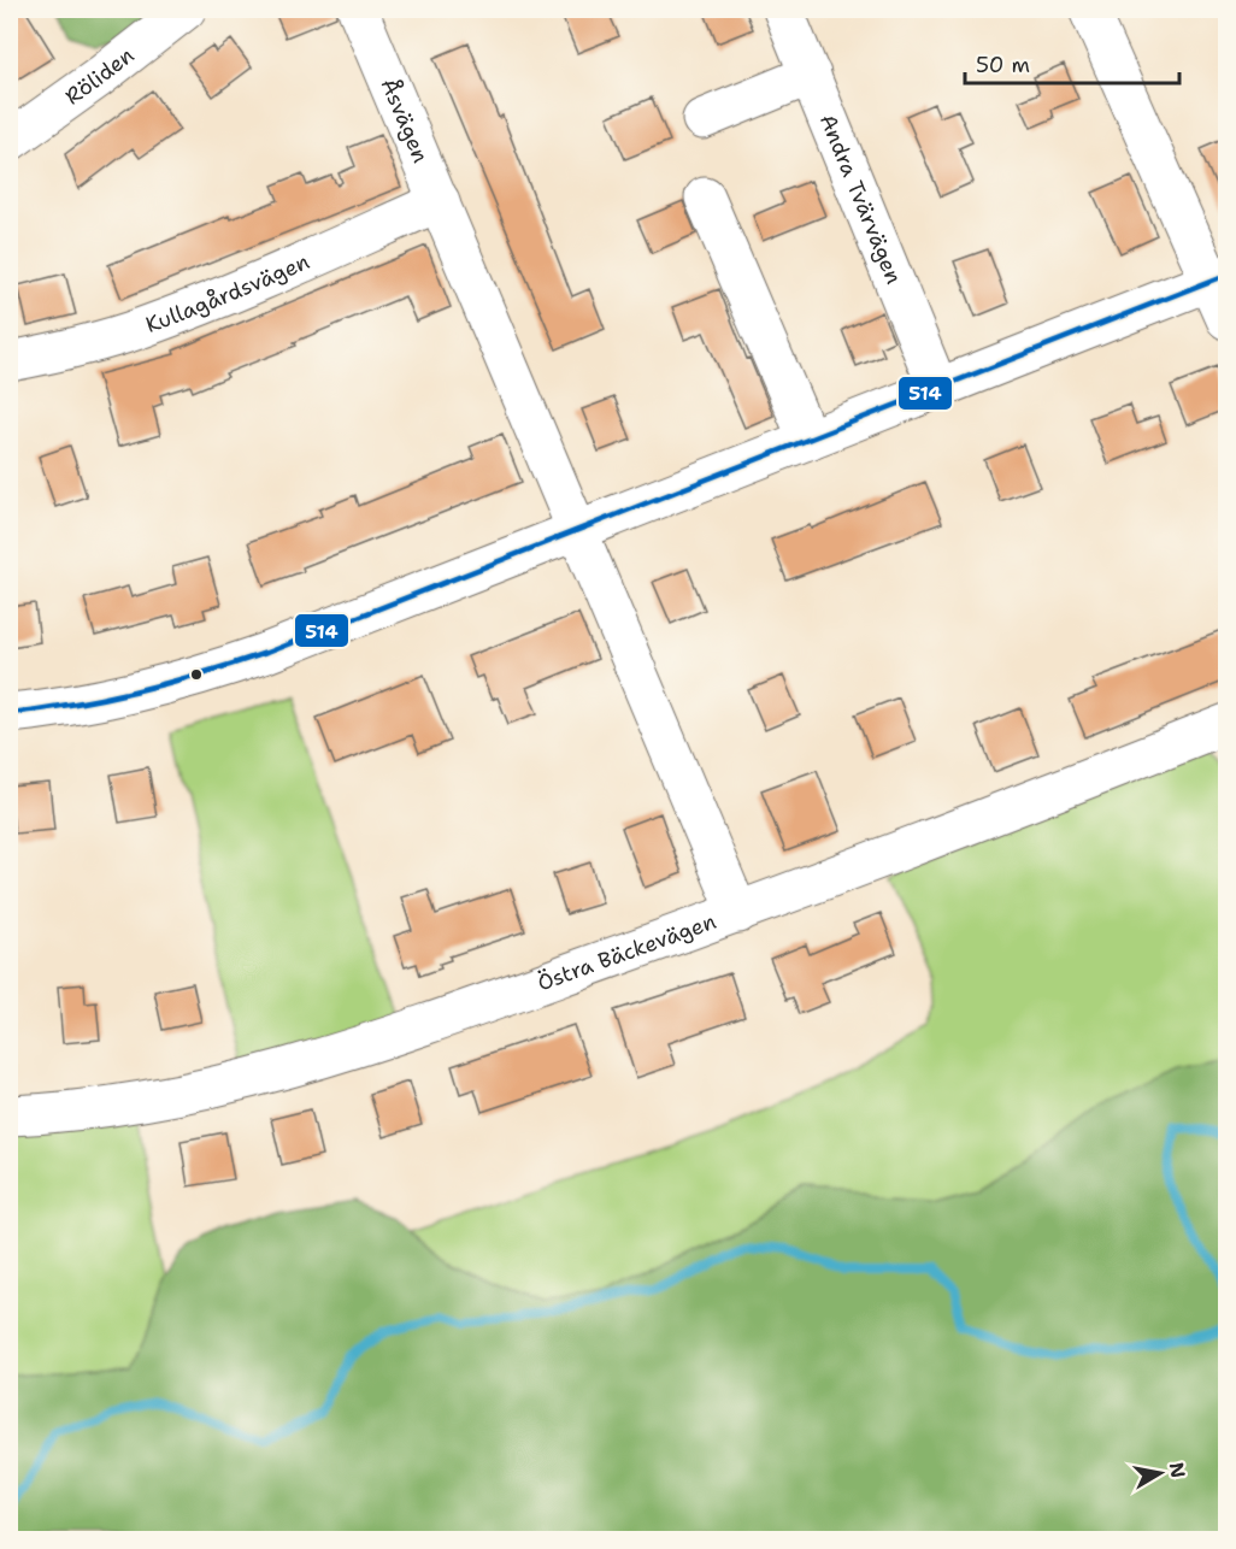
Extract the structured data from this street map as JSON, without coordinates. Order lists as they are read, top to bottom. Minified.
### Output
{"streets":{"street":["Röliden","Åsvägen","Andra Tvärvägen","Kullagårdsvägen","Östra Bäckevägen"]},"crossings":[["Åsvägen","Kullagårdsvägen"],["Åsvägen","Östra Bäckevägen"]],"lines":["transit line 514"],"scale_bar":"50 m","north":"right"}
